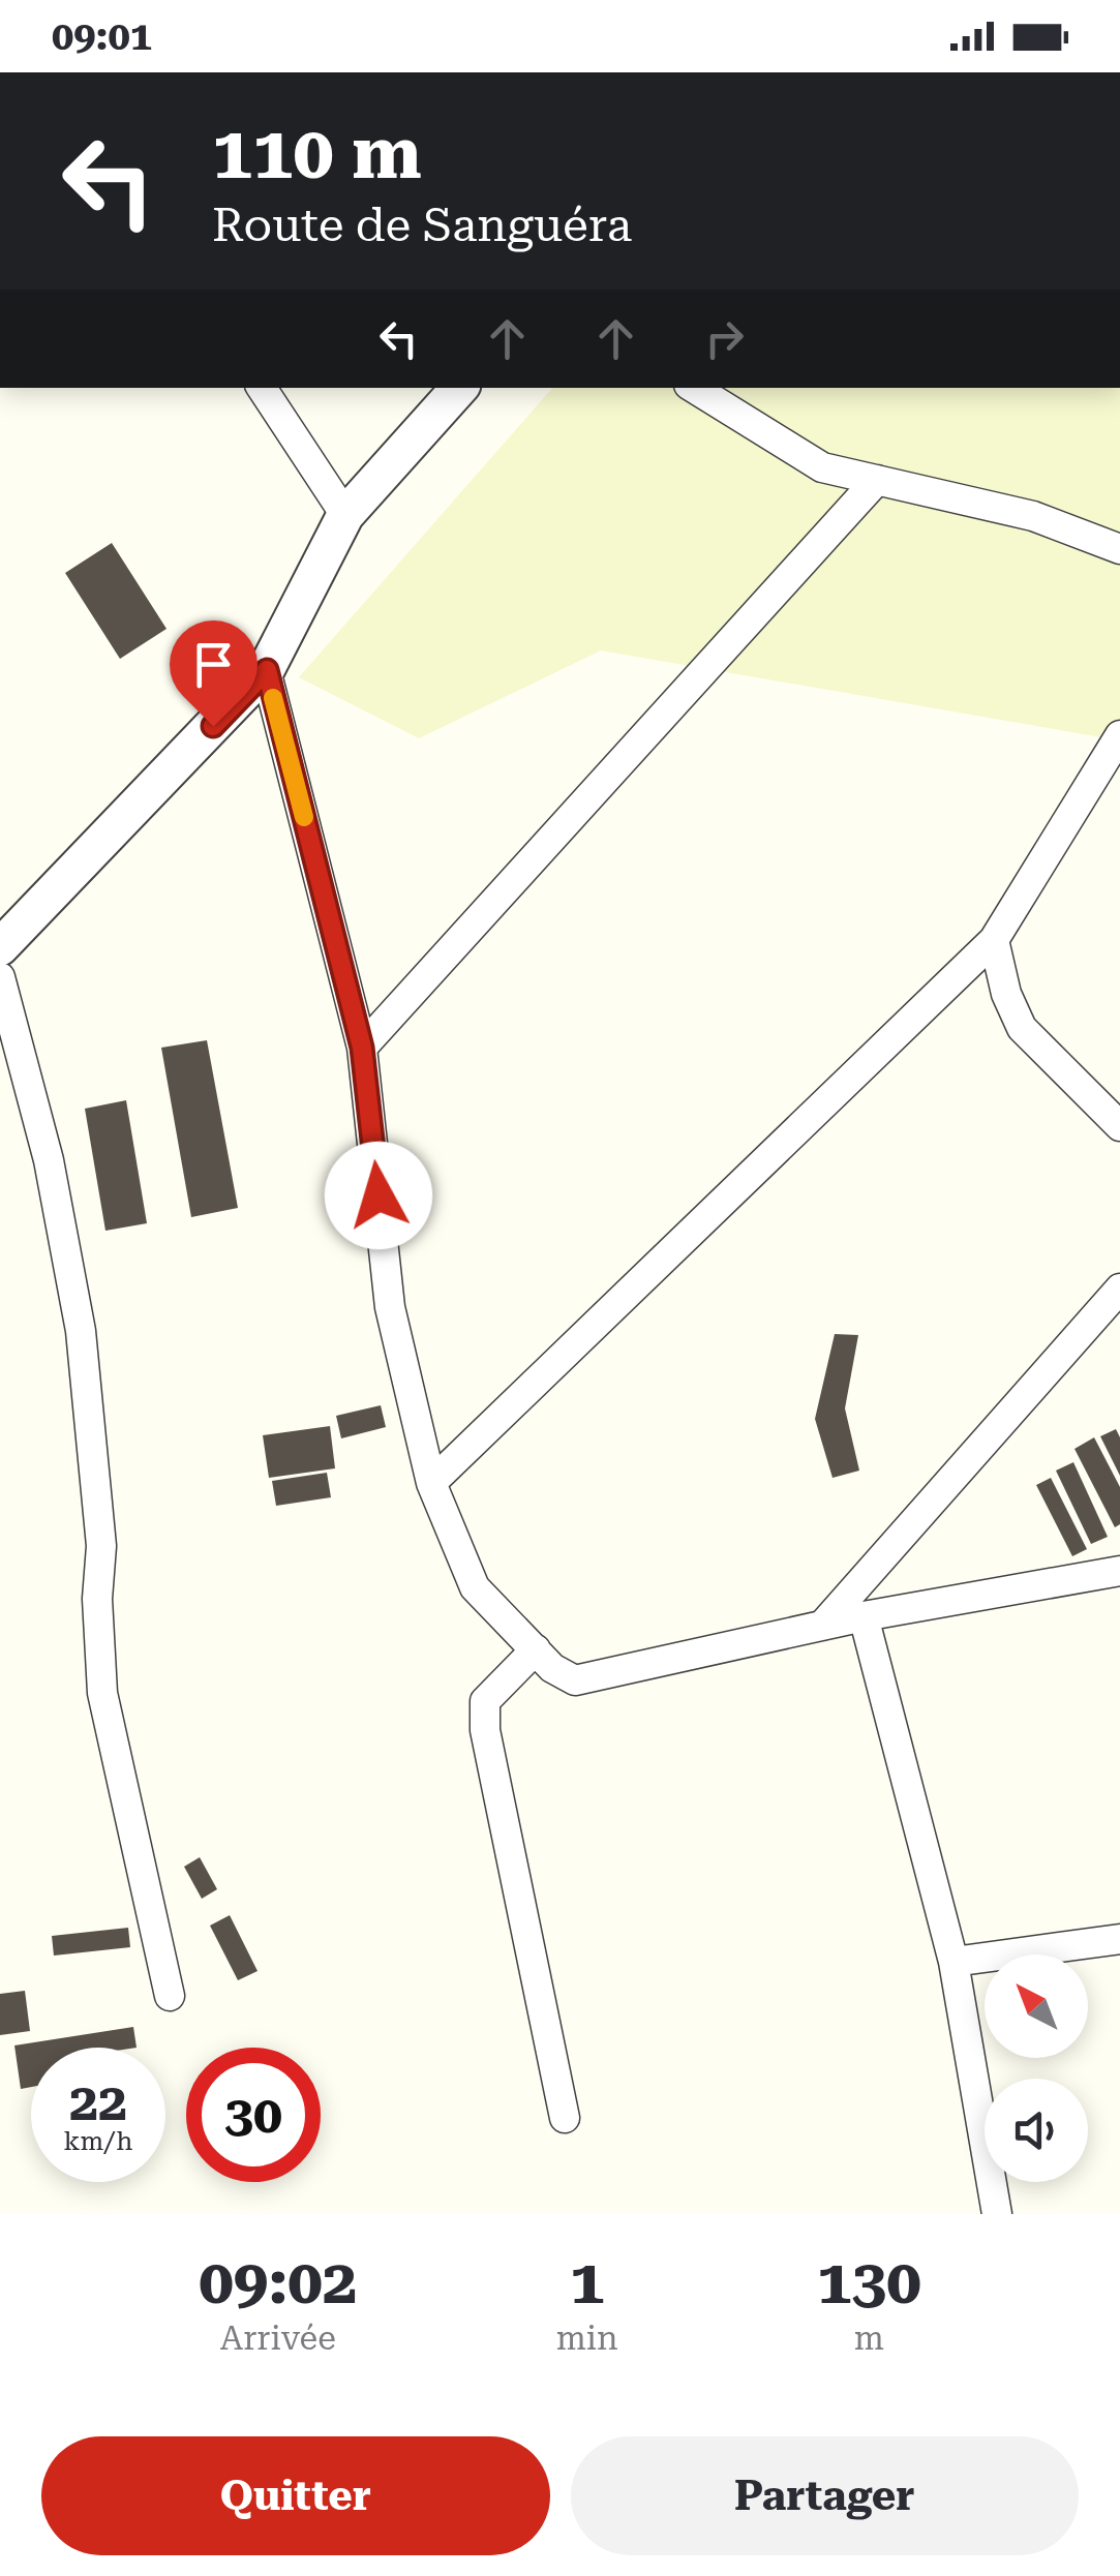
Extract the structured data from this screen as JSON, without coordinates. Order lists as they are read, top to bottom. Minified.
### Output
{"north":"top left","page":{"status":"09:01","turn":["110 m","Route de Sanguéra"],"speed":"22 km/h","limit":"30","eta":["09:02","Arrivée","1","min","130","m"],"buttons":["Quitter","Partager"]}}
